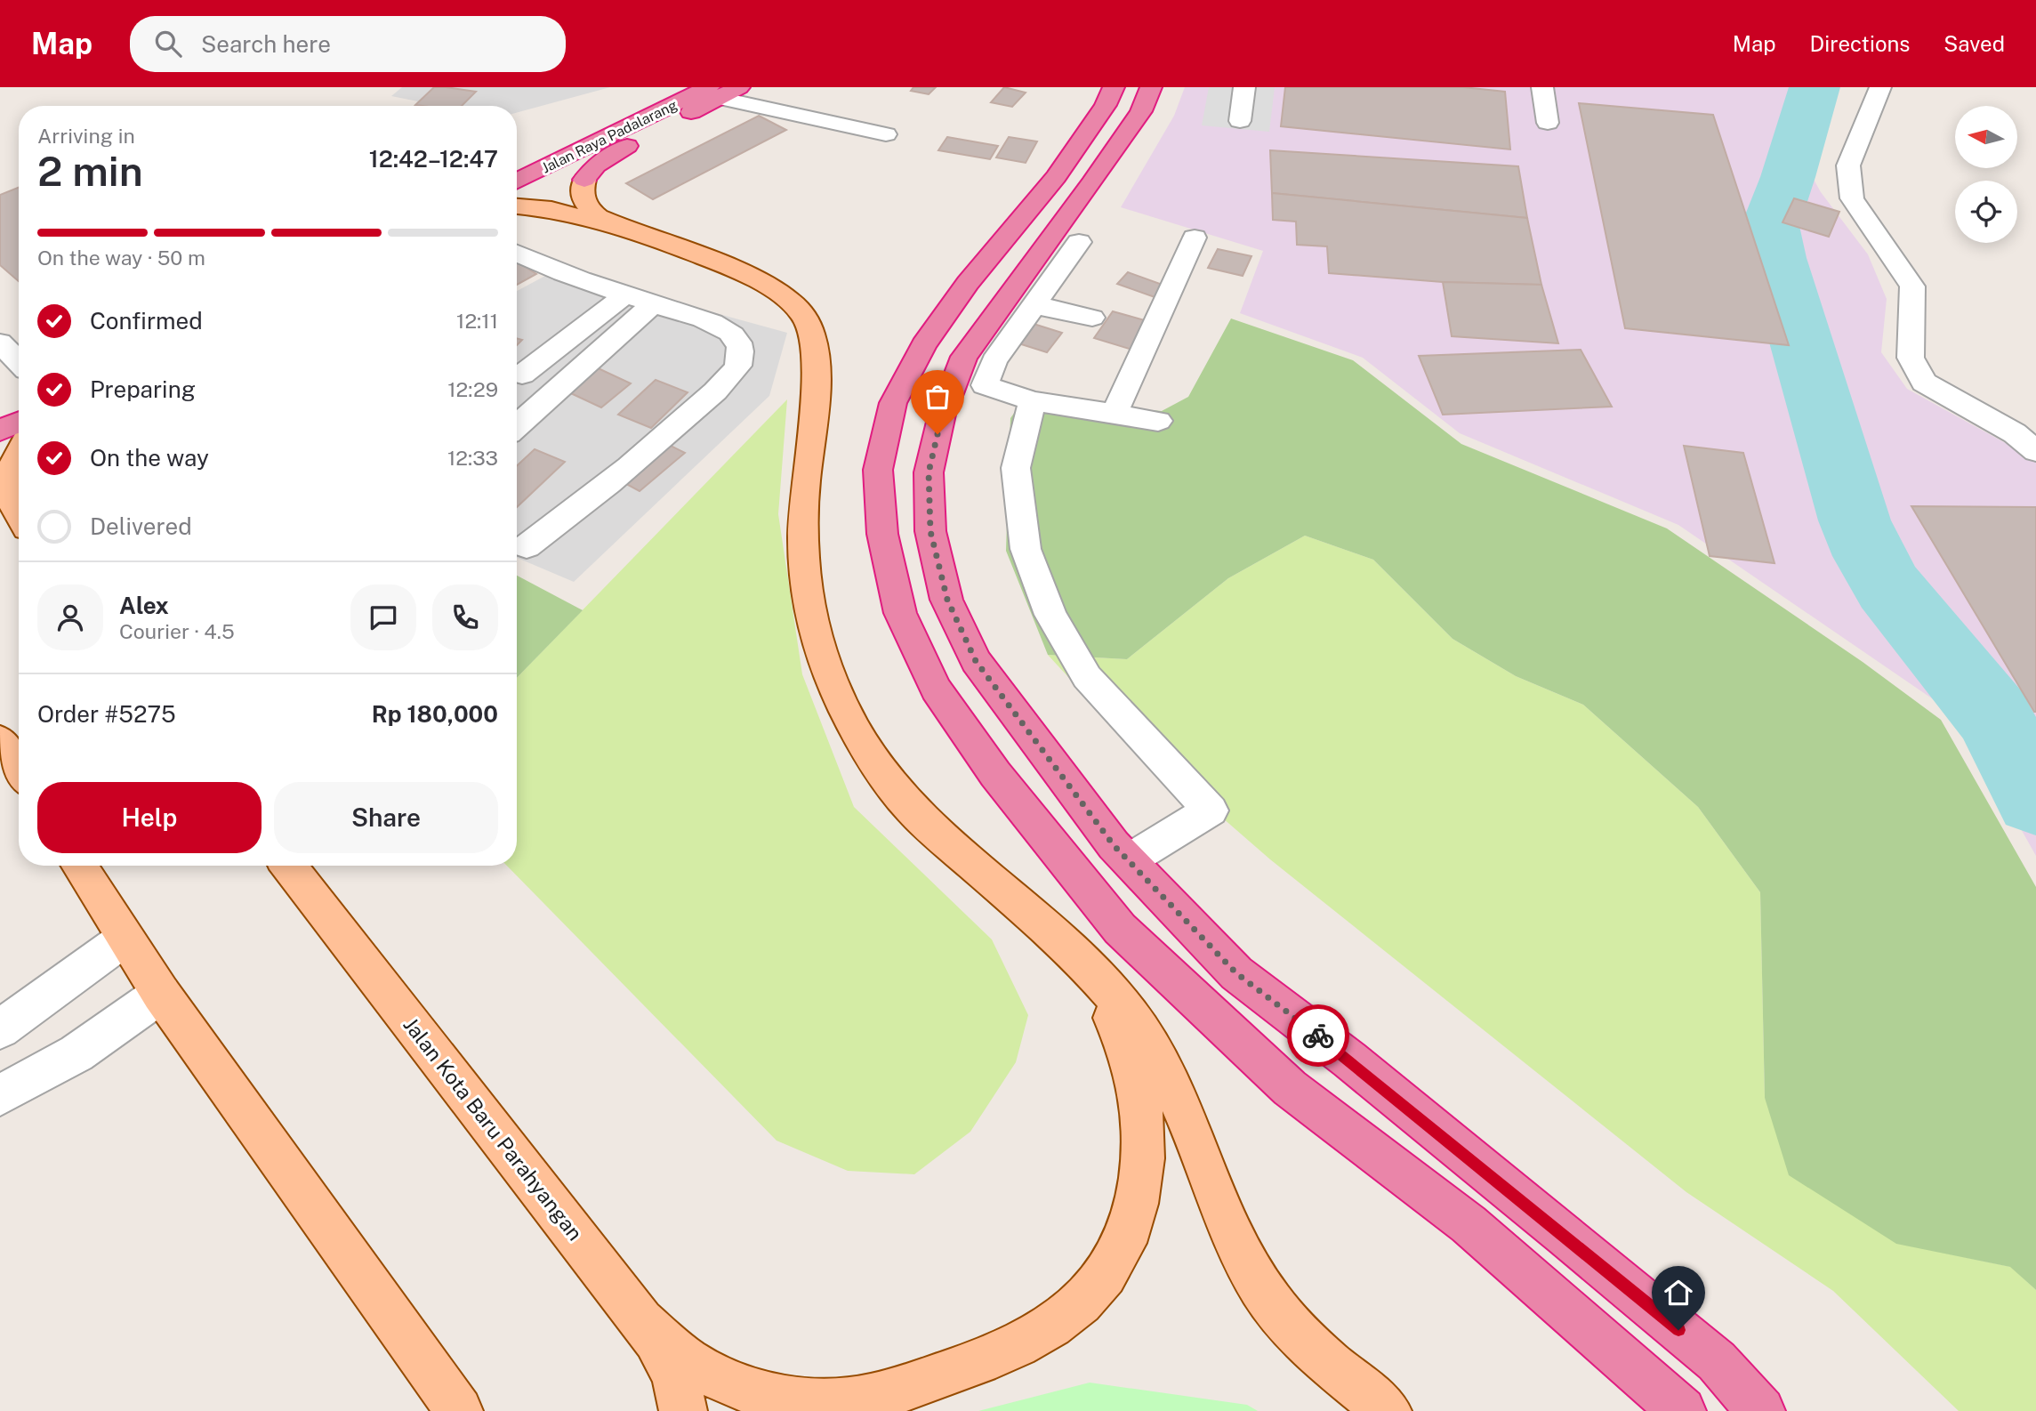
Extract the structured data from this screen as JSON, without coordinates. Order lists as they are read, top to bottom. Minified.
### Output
{"streets":{"highway":["Jalan Raya Padalarang"],"main road":["Jalan Kota Baru Parahyangan"]},"north":"left","page":{"header":"Map","search":"Search here","nav":["Map","Directions","Saved"],"heading":["2 min","Arriving in","12:42–12:47"],"panel":["Alex","Courier · 4.5","Order #5275","Rp 180,000"],"bar":"On the way · 50 m","list":[["Confirmed","12:11"],["Preparing","12:29"],["On the way","12:33"],"Delivered"],"buttons":["Help","Share"]}}
